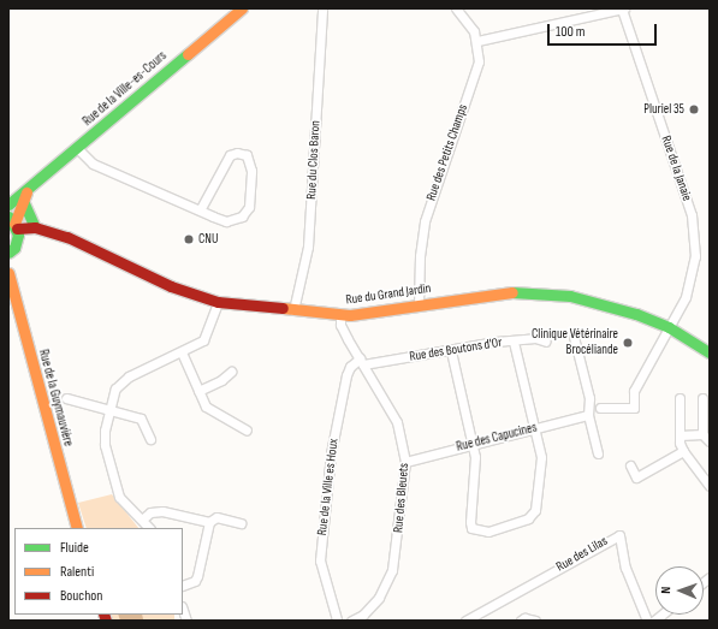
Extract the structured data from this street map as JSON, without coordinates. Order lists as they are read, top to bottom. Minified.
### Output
{"streets":{"street":["Rue de la Ville-es-Cours","Rue des Petits Champs","Rue du Clos Baron","Rue de la Janaie","Rue du Grand Jardin","Rue des Boutons d'Or","Rue de la Guymauvière","Rue des Capucines","Rue de la Ville es Houx","Rue des Bleuets","Rue des Lilas"]},"crossings":[["Rue de la Ville-es-Cours","Rue du Grand Jardin"],["Rue des Petits Champs","Rue du Grand Jardin"],["Rue du Clos Baron","Rue du Grand Jardin"],["Rue de la Janaie","Rue du Grand Jardin"],["Rue du Grand Jardin","Rue des Bleuets"],["Rue des Boutons d'Or","Rue de la Ville es Houx"],["Rue des Boutons d'Or","Rue des Bleuets"],["Rue des Capucines","Rue des Bleuets"],["Rue de la Ville es Houx","Rue des Bleuets"]],"places":["Pluriel 35","CNU","Clinique Vétérinaire Brocéliande"],"legend":["Fluide","Ralenti","Bouchon"],"scale_bar":"100 m","north":"left"}
